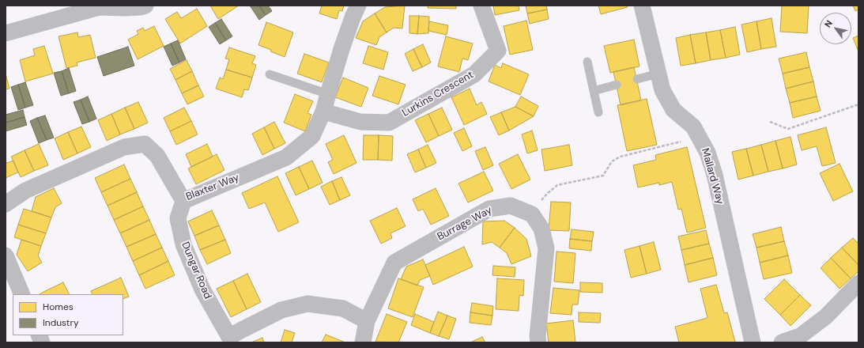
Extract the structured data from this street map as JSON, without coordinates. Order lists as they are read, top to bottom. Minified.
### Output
{"streets":{"street":["Lurkins Crescent","Mallard Way","Blaxter Way","Burrage Way","Dungar Road"]},"crossings":[["Lurkins Crescent","Blaxter Way"],["Blaxter Way","Dungar Road"]],"legend":["Homes","Industry"],"north":"top left"}
